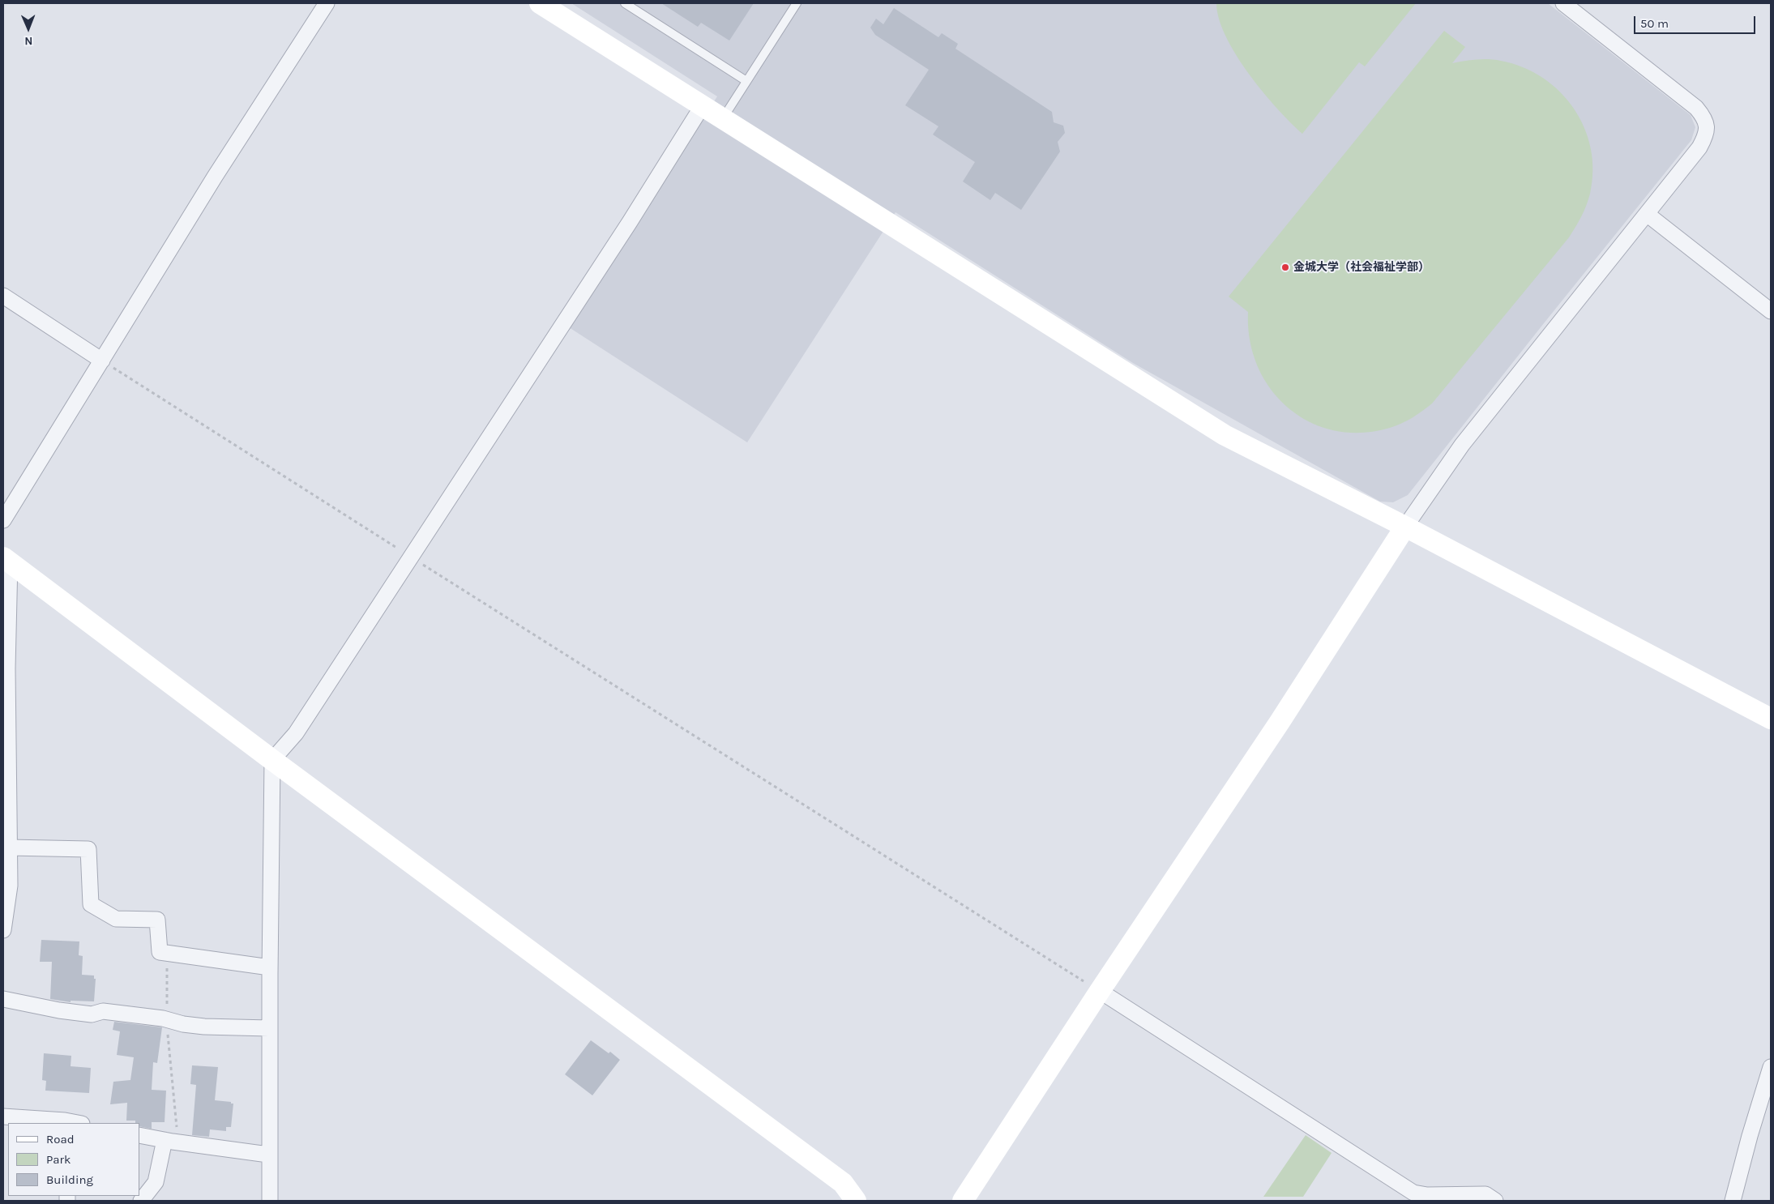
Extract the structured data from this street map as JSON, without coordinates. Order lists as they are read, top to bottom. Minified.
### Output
{"places":["金城大学（社会福祉学部）"],"legend":["Road","Park","Building"],"scale_bar":"50 m","north":"bottom"}
